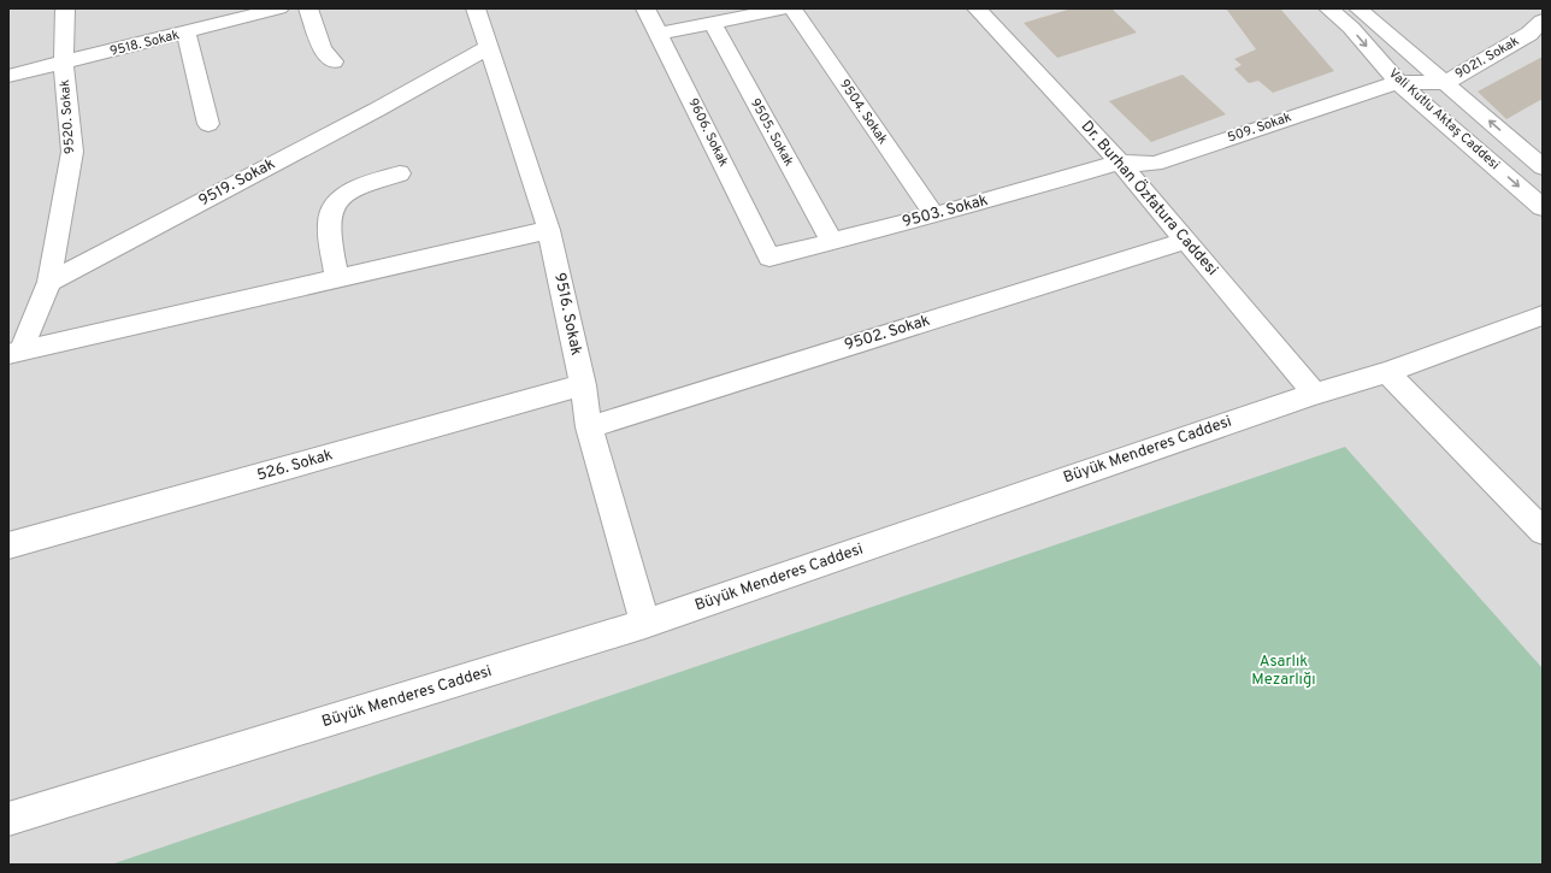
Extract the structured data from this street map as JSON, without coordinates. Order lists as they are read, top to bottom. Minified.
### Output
{"streets":{"street":["9518. Sokak","9021. Sokak","9504. Sokak","9520. Sokak","Vali Kutlu Aktaş Caddesi","509. Sokak","9606. Sokak","9505. Sokak","9519. Sokak","Dr. Burhan Özfatura Caddesi","9503. Sokak","9516. Sokak","9502. Sokak","Büyük Menderes Caddesi","526. Sokak"]},"crossings":[["9518. Sokak","9520. Sokak"],["9021. Sokak","Vali Kutlu Aktaş Caddesi"],["9021. Sokak","509. Sokak"],["9504. Sokak","9503. Sokak"],["9520. Sokak","9519. Sokak"],["Vali Kutlu Aktaş Caddesi","509. Sokak"],["509. Sokak","Dr. Burhan Özfatura Caddesi"],["509. Sokak","9503. Sokak"],["9606. Sokak","9503. Sokak"],["9505. Sokak","9503. Sokak"],["9519. Sokak","9516. Sokak"],["Dr. Burhan Özfatura Caddesi","9503. Sokak"],["Dr. Burhan Özfatura Caddesi","9502. Sokak"],["Dr. Burhan Özfatura Caddesi","Büyük Menderes Caddesi"],["9516. Sokak","9502. Sokak"],["9516. Sokak","Büyük Menderes Caddesi"],["9516. Sokak","526. Sokak"]],"parks":["Asarlık Mezarlığı"]}
